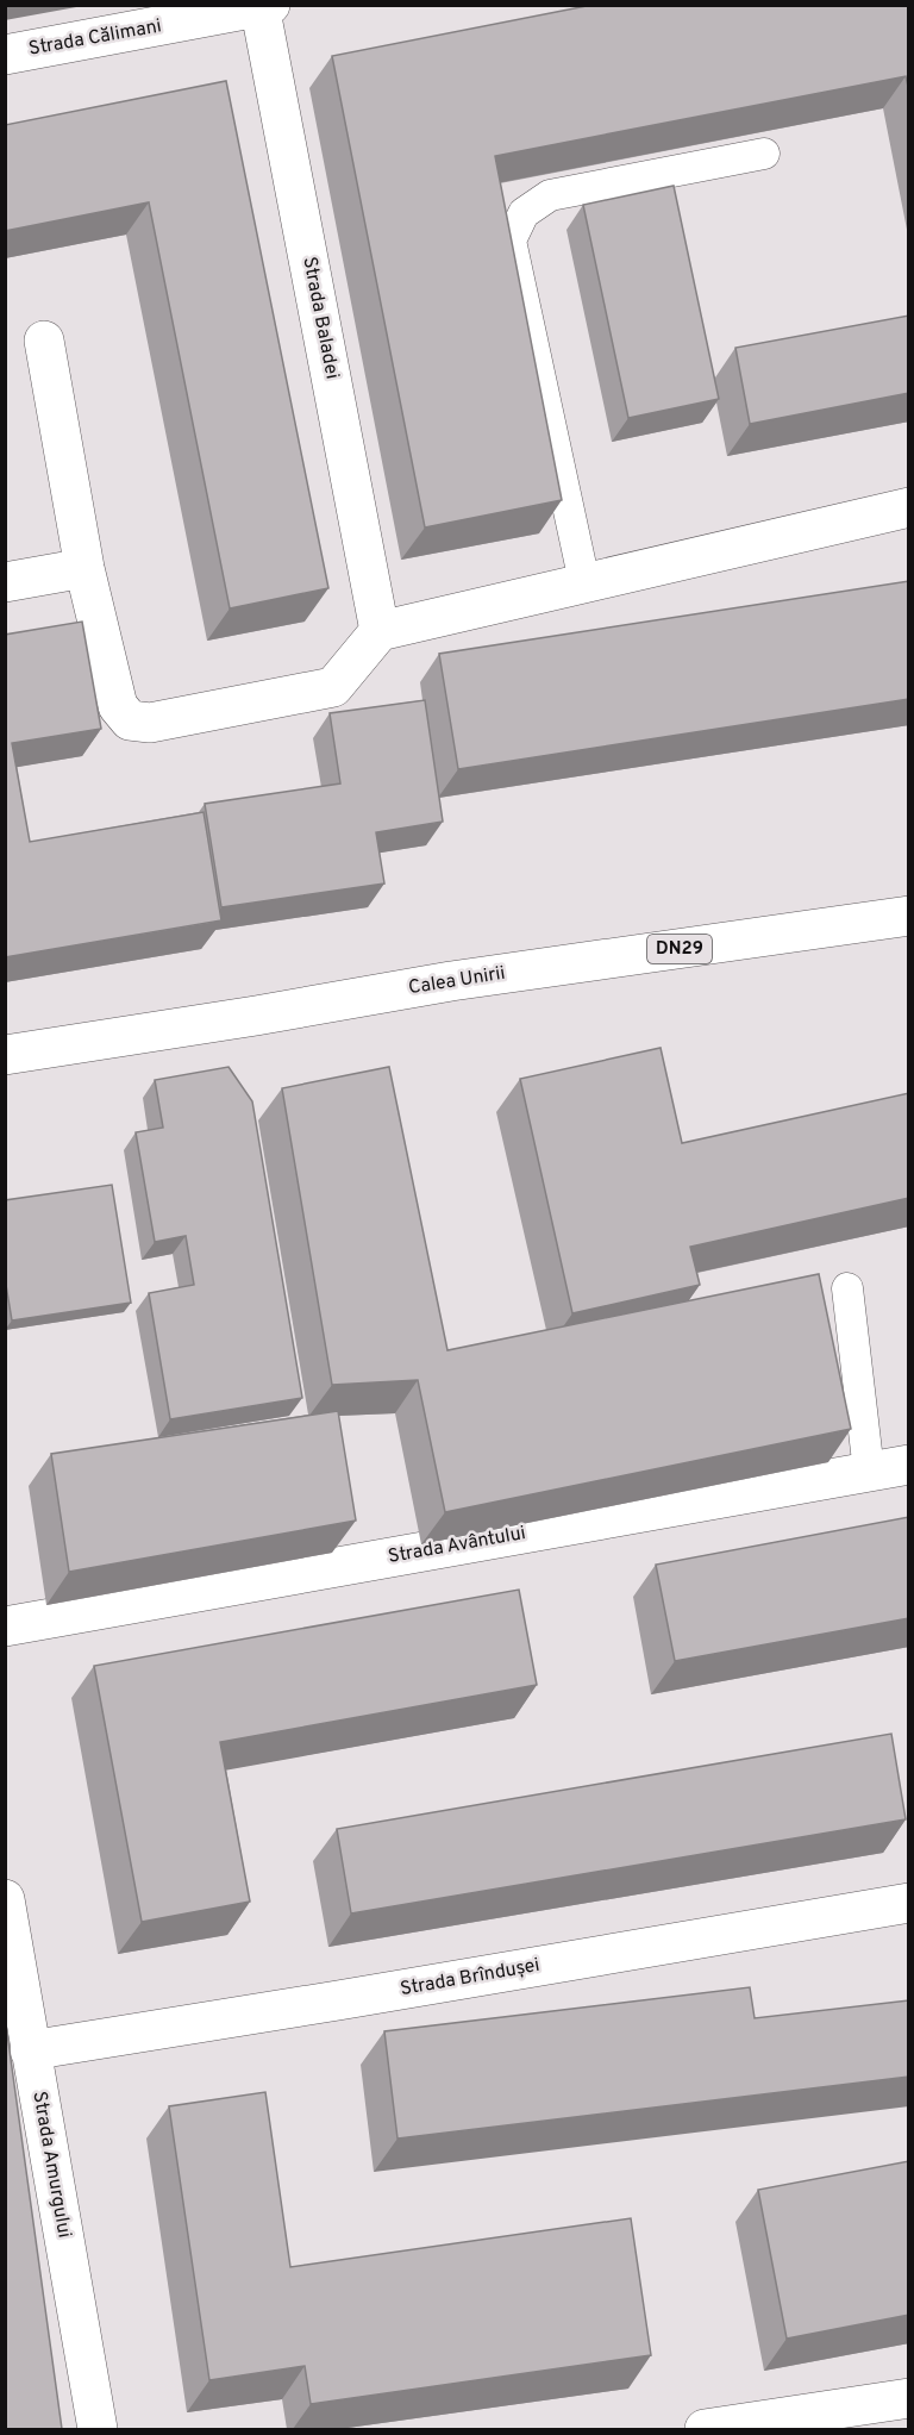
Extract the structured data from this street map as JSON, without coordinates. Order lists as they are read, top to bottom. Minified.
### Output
{"streets":{"street":["Strada Călimani","Strada Baladei","DN29","Calea Unirii","Strada Avântului","Strada Brîndușei","Strada Amurgului"]},"crossings":[["Strada Călimani","Strada Baladei"],["Strada Brîndușei","Strada Amurgului"]]}
